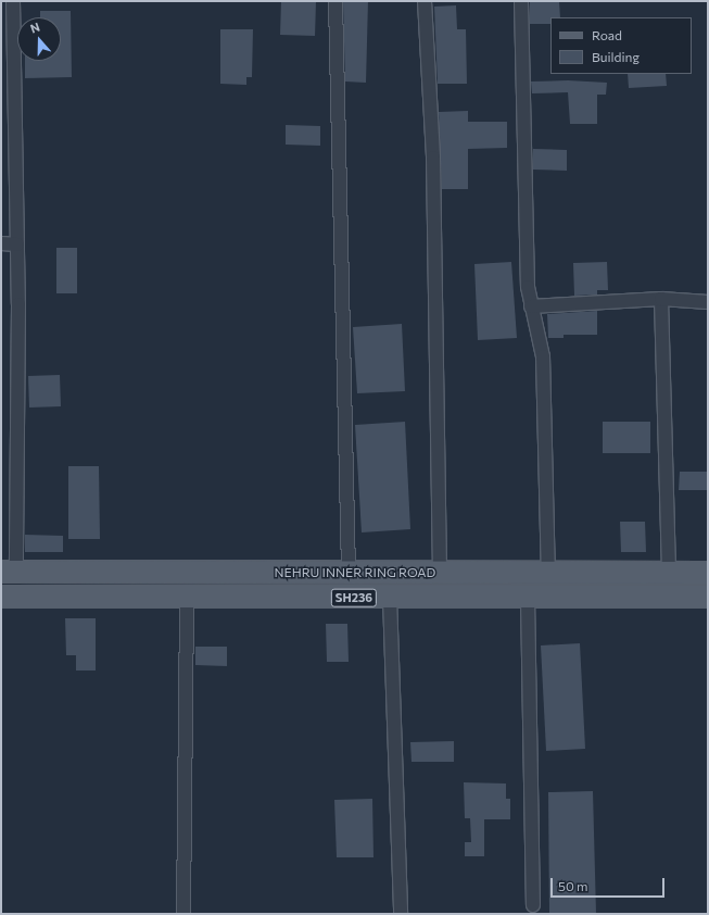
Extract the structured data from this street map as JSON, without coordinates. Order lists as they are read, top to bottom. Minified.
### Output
{"streets":{"main road":["NEHRU INNER RING ROAD","SH236"]},"legend":["Road","Building"],"scale_bar":"50 m","north":"top"}
